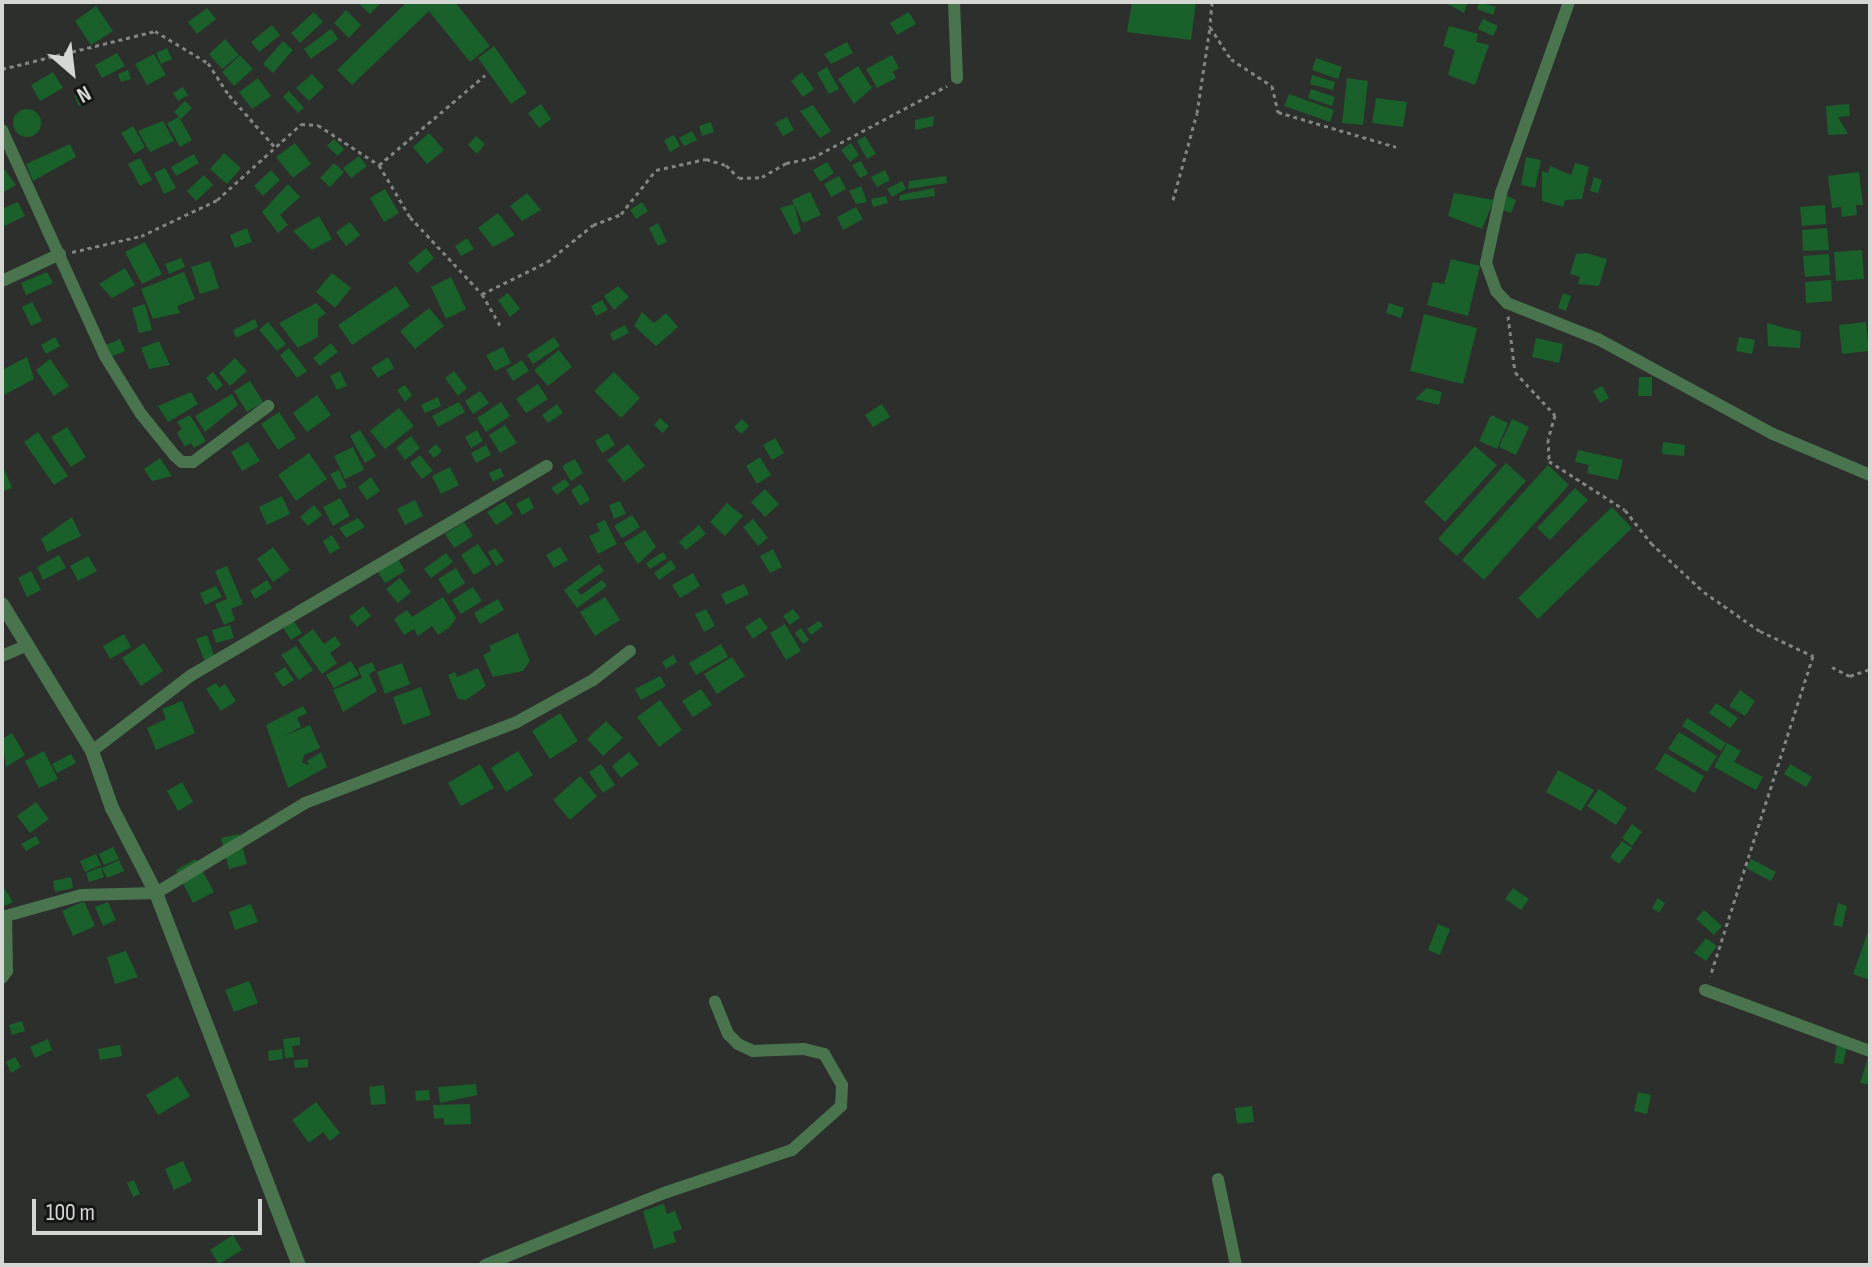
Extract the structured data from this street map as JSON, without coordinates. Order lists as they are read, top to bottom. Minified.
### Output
{"scale_bar":"100 m","north":"bottom right"}
